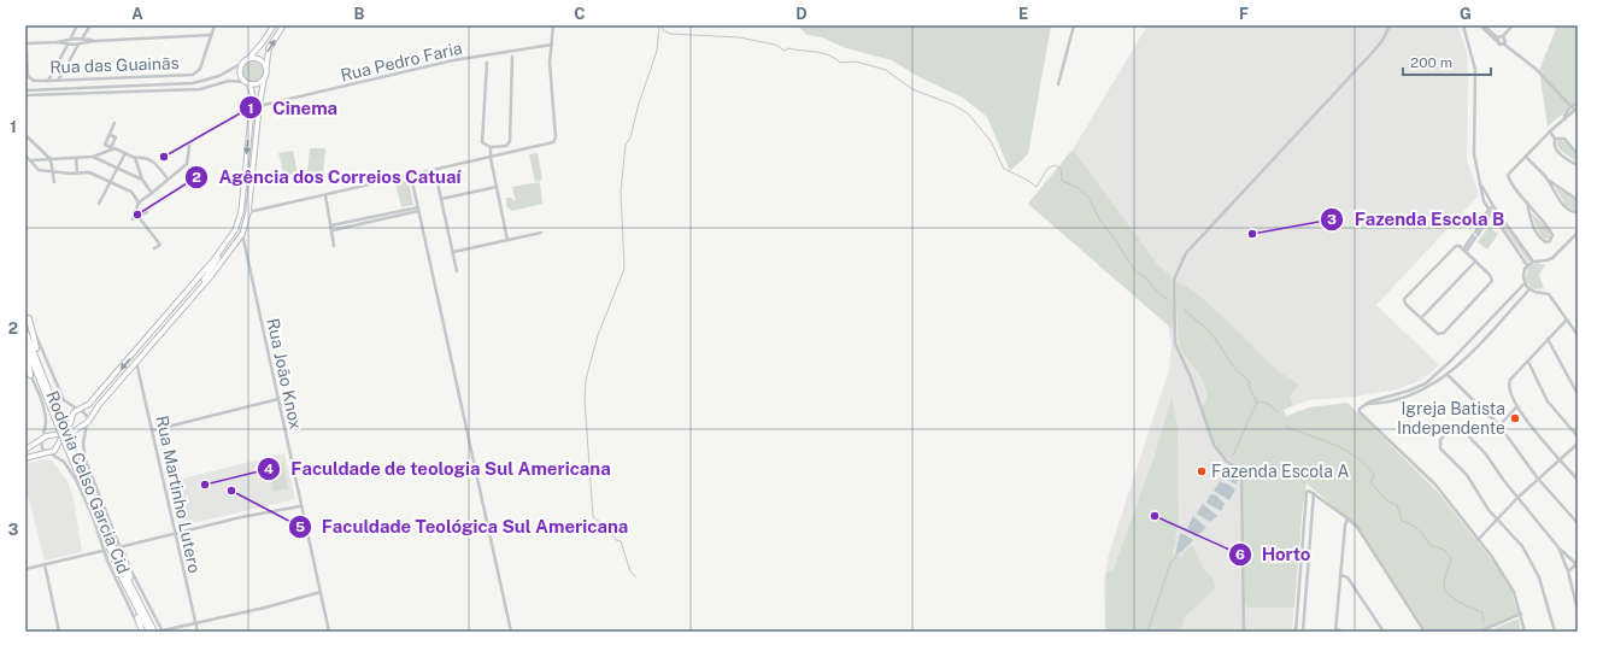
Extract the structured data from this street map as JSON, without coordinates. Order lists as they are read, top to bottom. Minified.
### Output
{"streets":{"highway":["Rodovia Celso Garcia Cid"],"street":["Rua Pedro Faria","Rua das Guainãs","Rua João Knox","Rua Martinho Lutero"]},"places":["Cinema","Agência dos Correios Catuaí","Fazenda Escola B","Igreja Batista Independente","Fazenda Escola A","Faculdade de teologia Sul Americana","Faculdade Teológica Sul Americana","Horto"],"scale_bar":"200 m","grid":{"columns":["A","B","C","D","E","F","G"],"rows":["1","2","3"]}}
